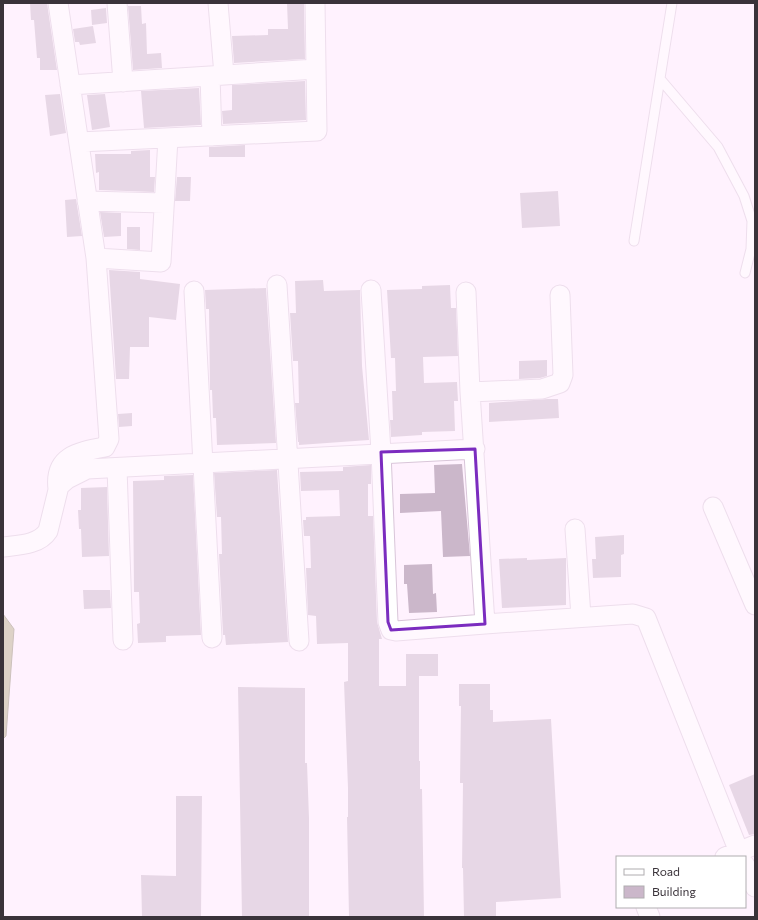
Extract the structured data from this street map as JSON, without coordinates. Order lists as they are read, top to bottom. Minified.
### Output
{"legend":["Road","Building"]}
